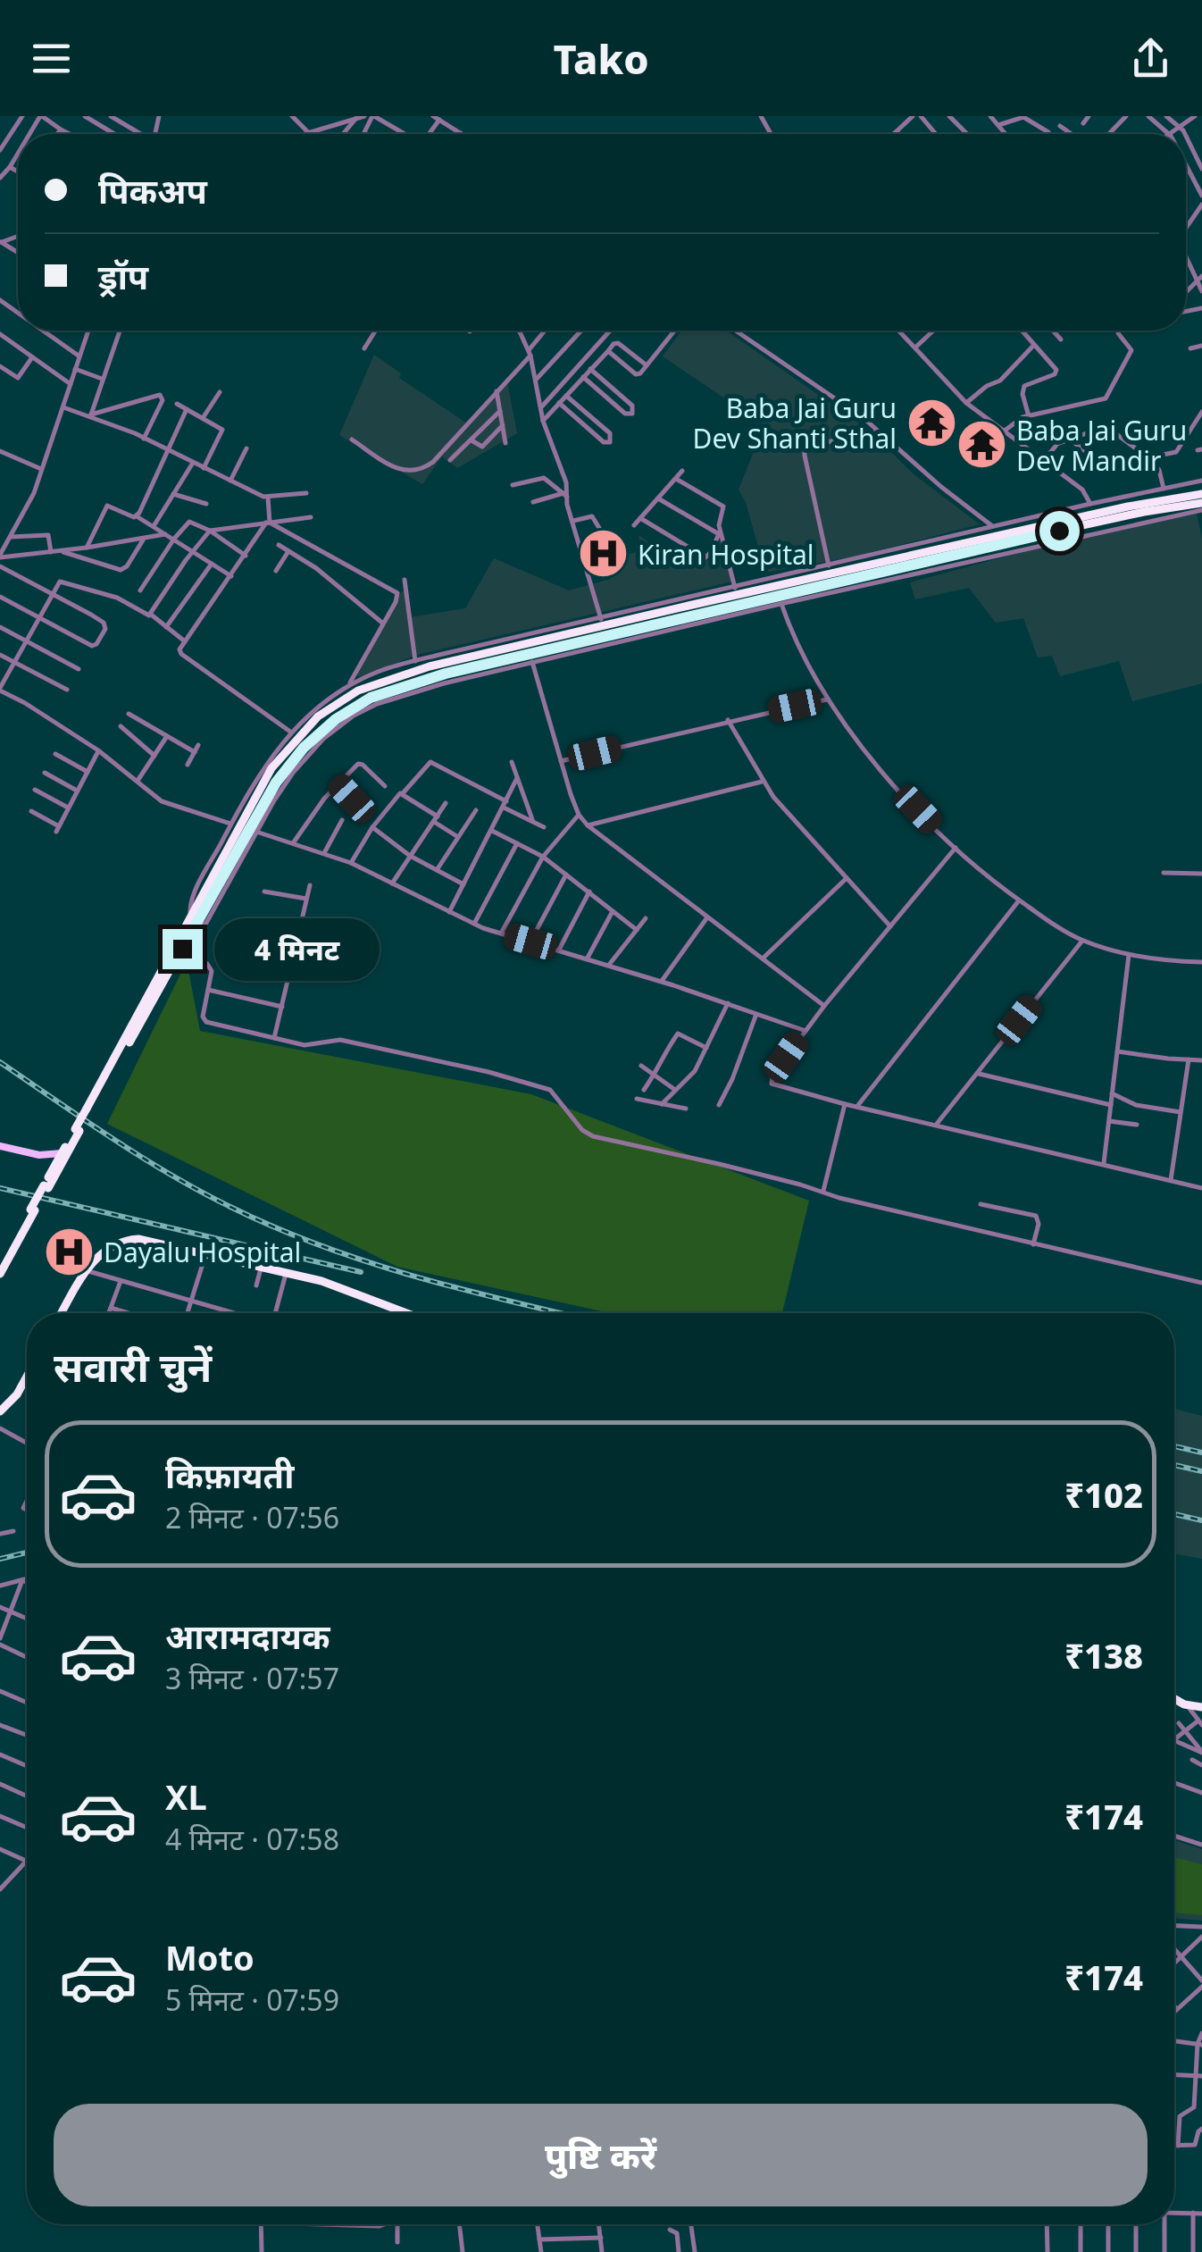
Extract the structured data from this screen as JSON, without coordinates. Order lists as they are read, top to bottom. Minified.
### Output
{"places":{"temple":["Baba Jai Guru Dev Shanti Sthal","Baba Jai Guru Dev Mandir"],"hospital":["Kiran Hospital","Dayalu Hospital"]},"page":{"header":"Tako","banner":["पिकअप","ड्रॉप"],"bubble":"4 मिनट","heading":"सवारी चुनें","list":[{"name":"किफ़ायती","note":"2 मिनट · 07:56","value":"₹102"},{"name":"आरामदायक","note":"3 मिनट · 07:57","value":"₹138"},{"name":"XL","note":"4 मिनट · 07:58","value":"₹174"},{"name":"Moto","note":"5 मिनट · 07:59","value":"₹174"}],"buttons":"पुष्टि करें"}}
